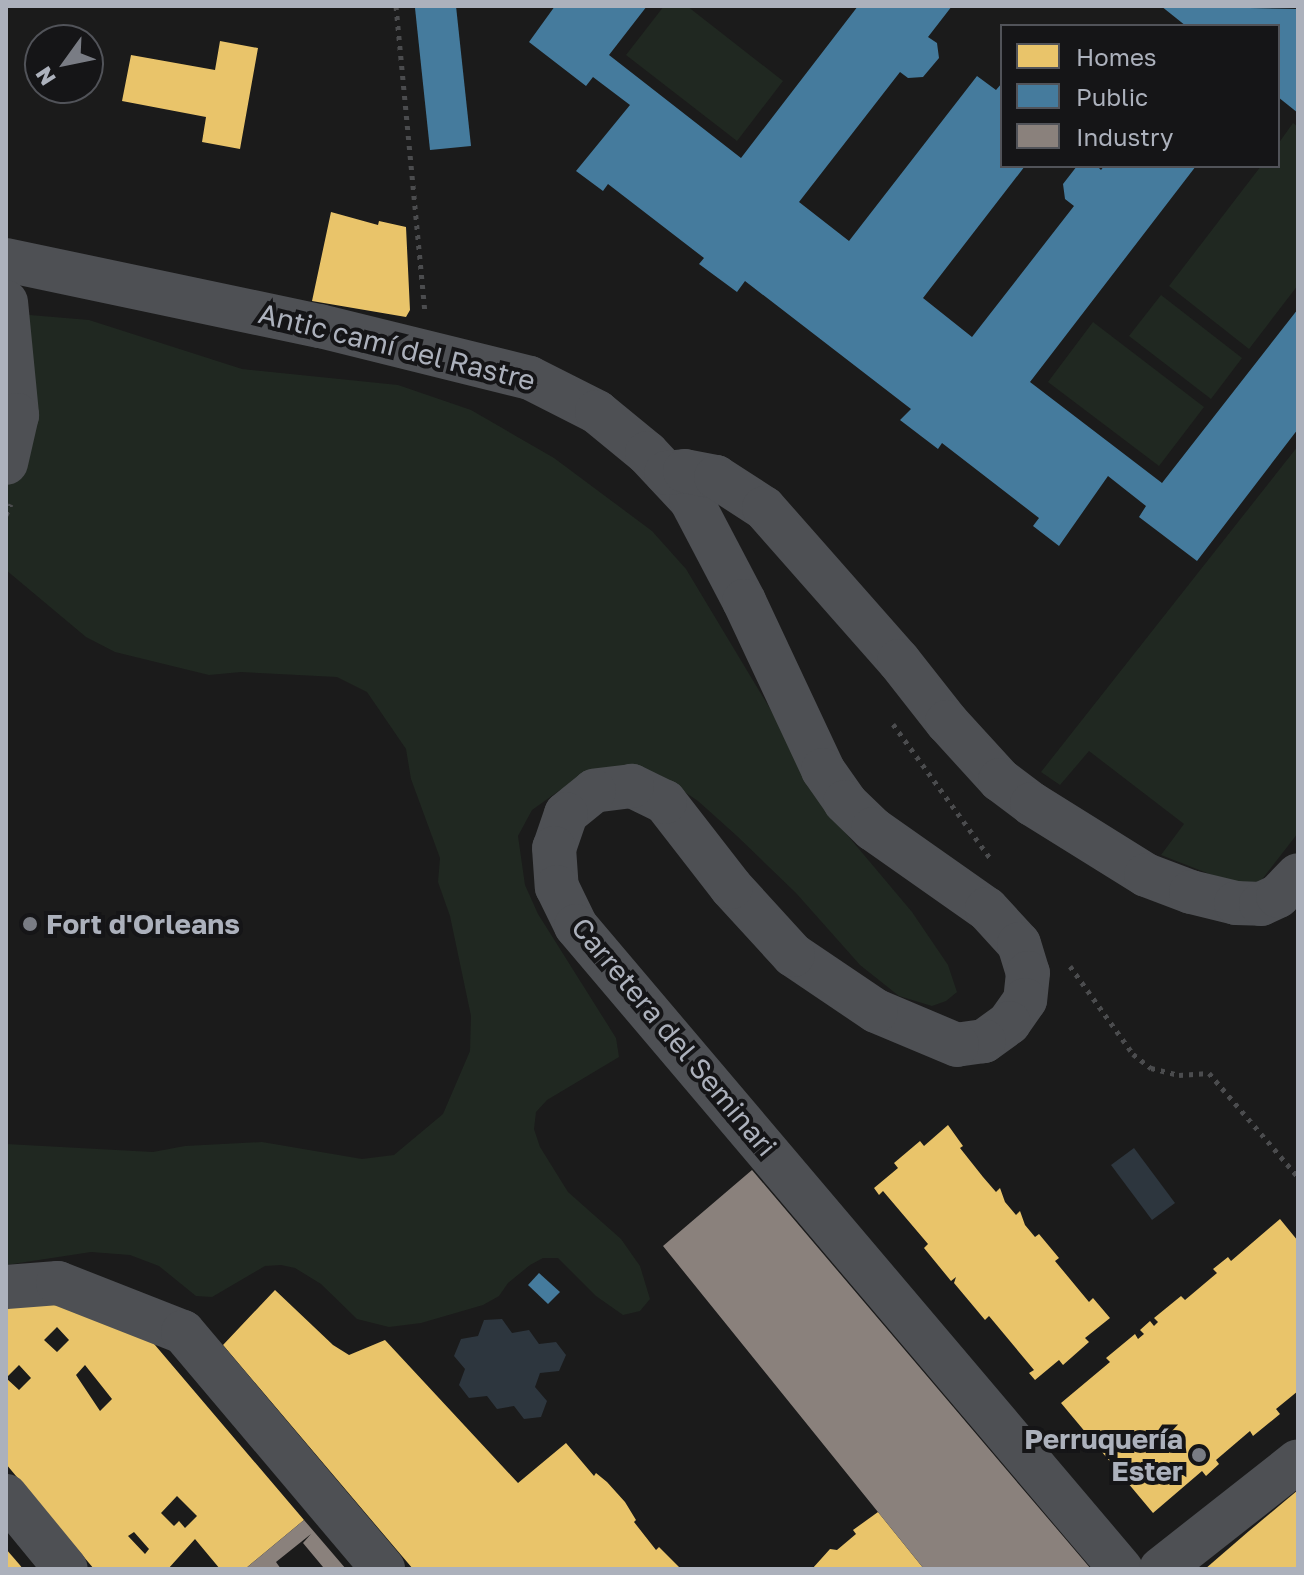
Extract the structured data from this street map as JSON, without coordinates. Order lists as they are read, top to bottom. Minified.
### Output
{"streets":{"street":["Antic camí del Rastre","Carretera del Seminari"]},"crossings":[["Antic camí del Rastre","Carretera del Seminari"]],"places":["Fort d'Orleans","Perruquería Ester"],"legend":["Homes","Public","Industry"],"north":"bottom left"}
